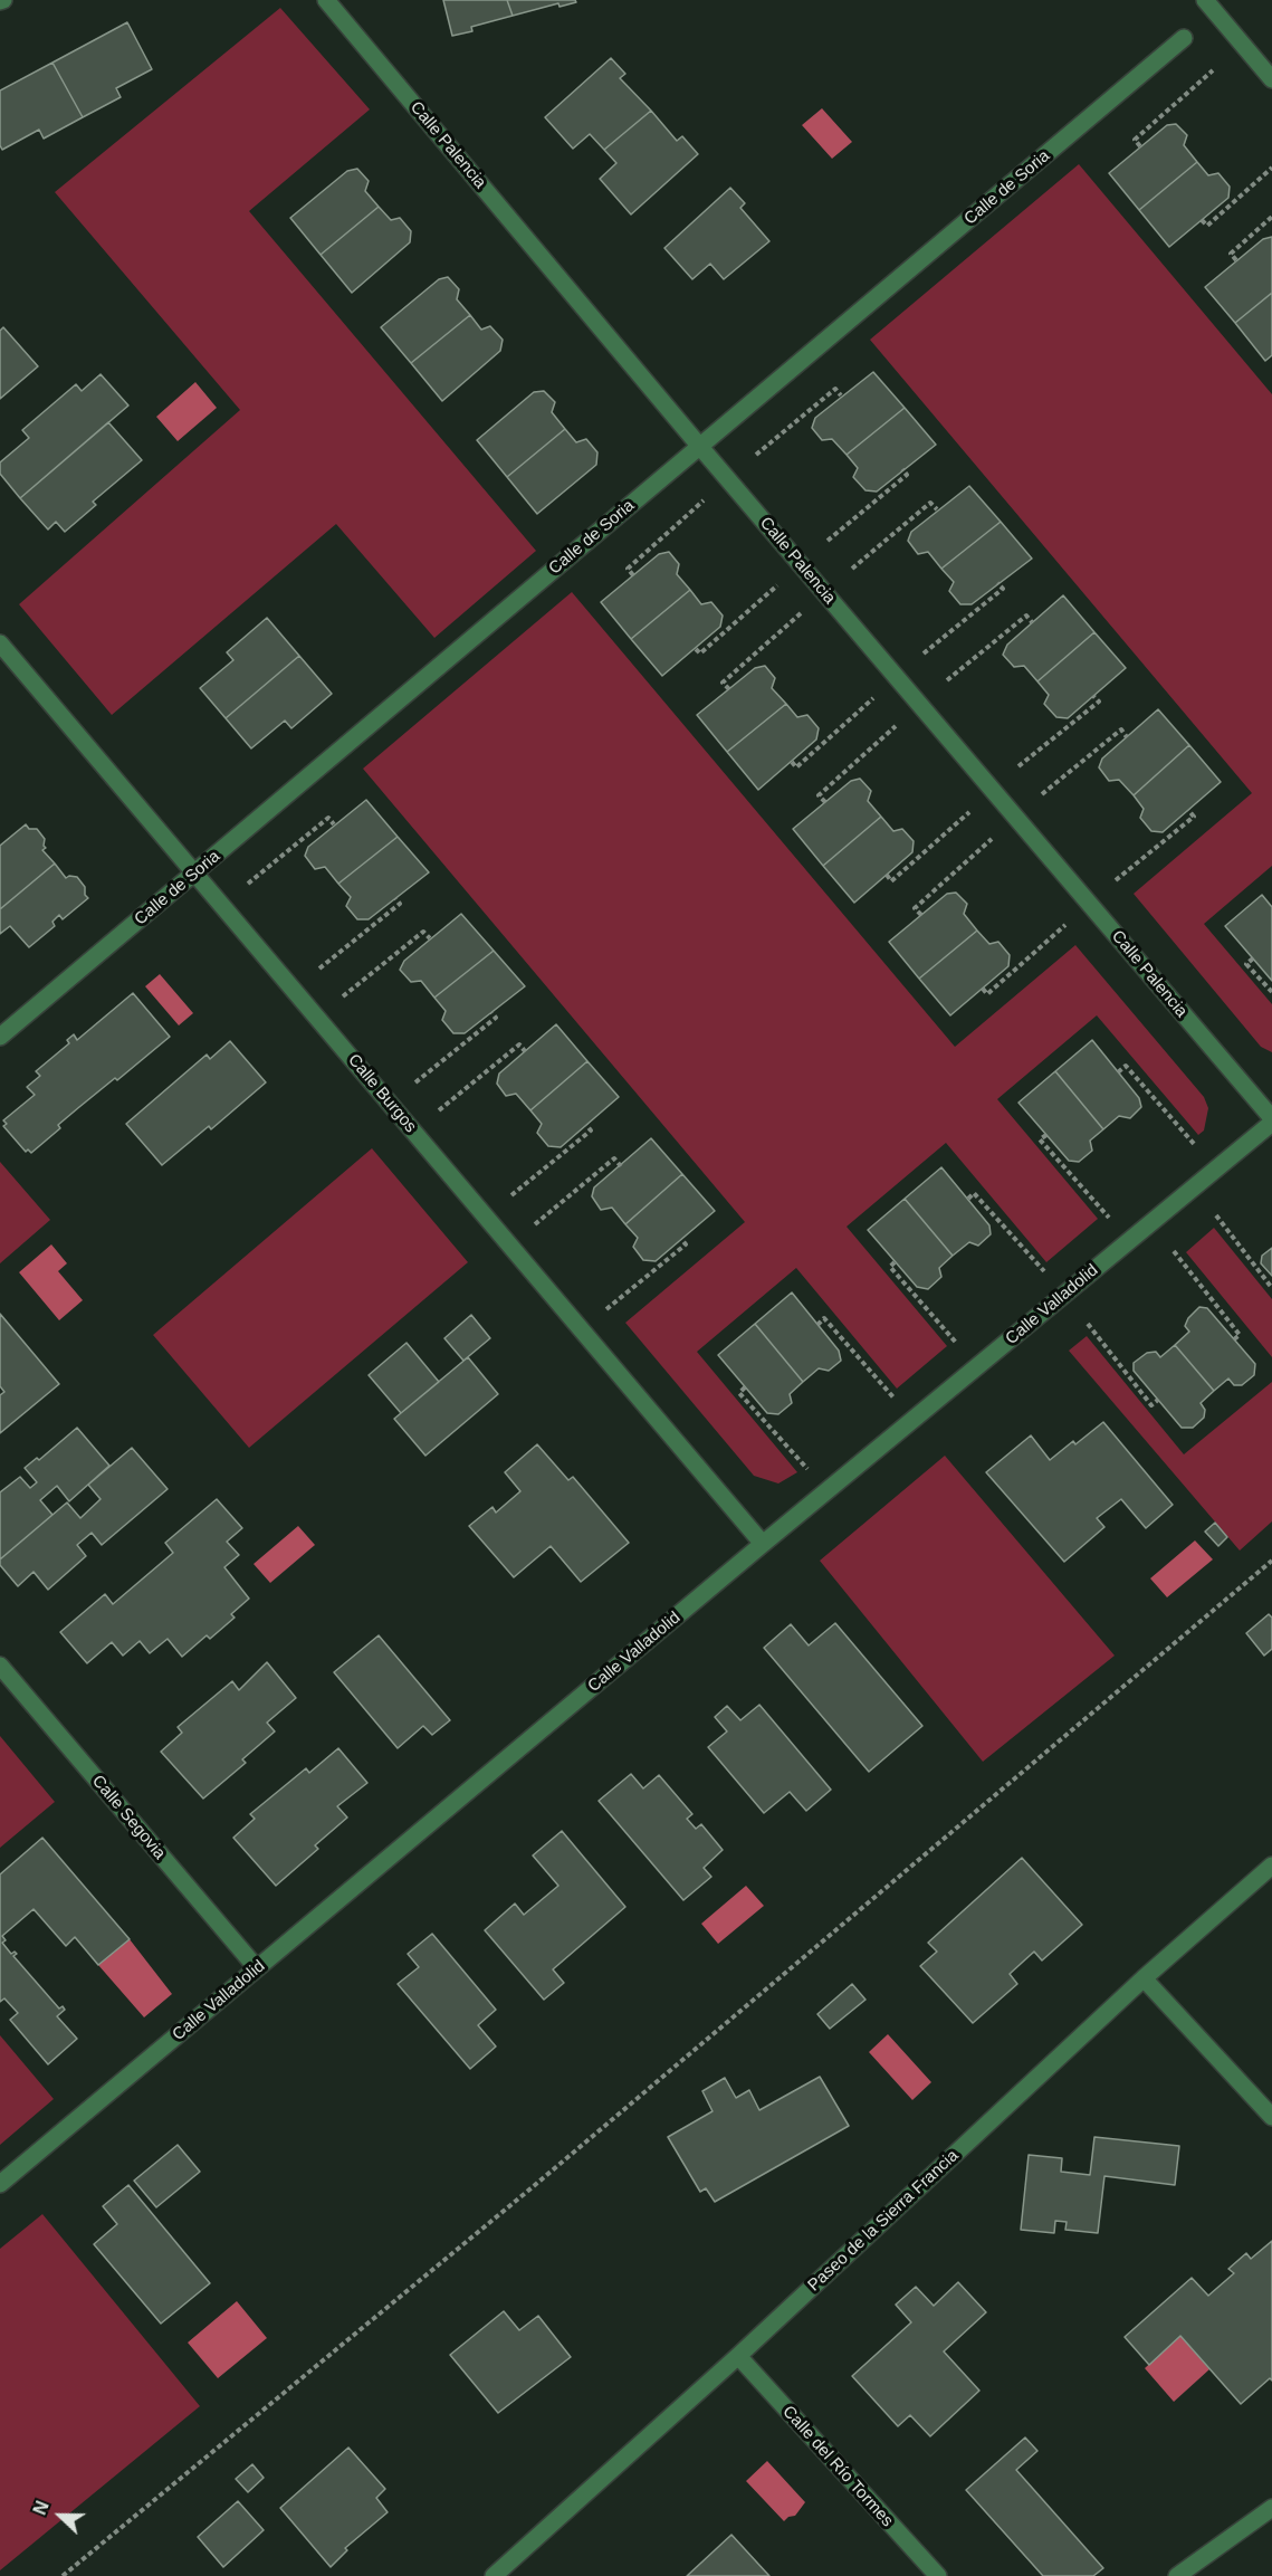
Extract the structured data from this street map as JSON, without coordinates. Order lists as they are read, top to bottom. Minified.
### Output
{"streets":{"street":["Calle Palencia","Calle de Soria","Calle Burgos","Calle Valladolid","Calle Segovia","Paseo de la Sierra Francia","Calle del Río Tormes"]},"crossings":[["Calle Palencia","Calle de Soria"],["Calle Palencia","Calle Valladolid"],["Calle de Soria","Calle Burgos"],["Calle Burgos","Calle Valladolid"],["Calle Valladolid","Calle Segovia"],["Paseo de la Sierra Francia","Calle del Río Tormes"]],"north":"left"}
